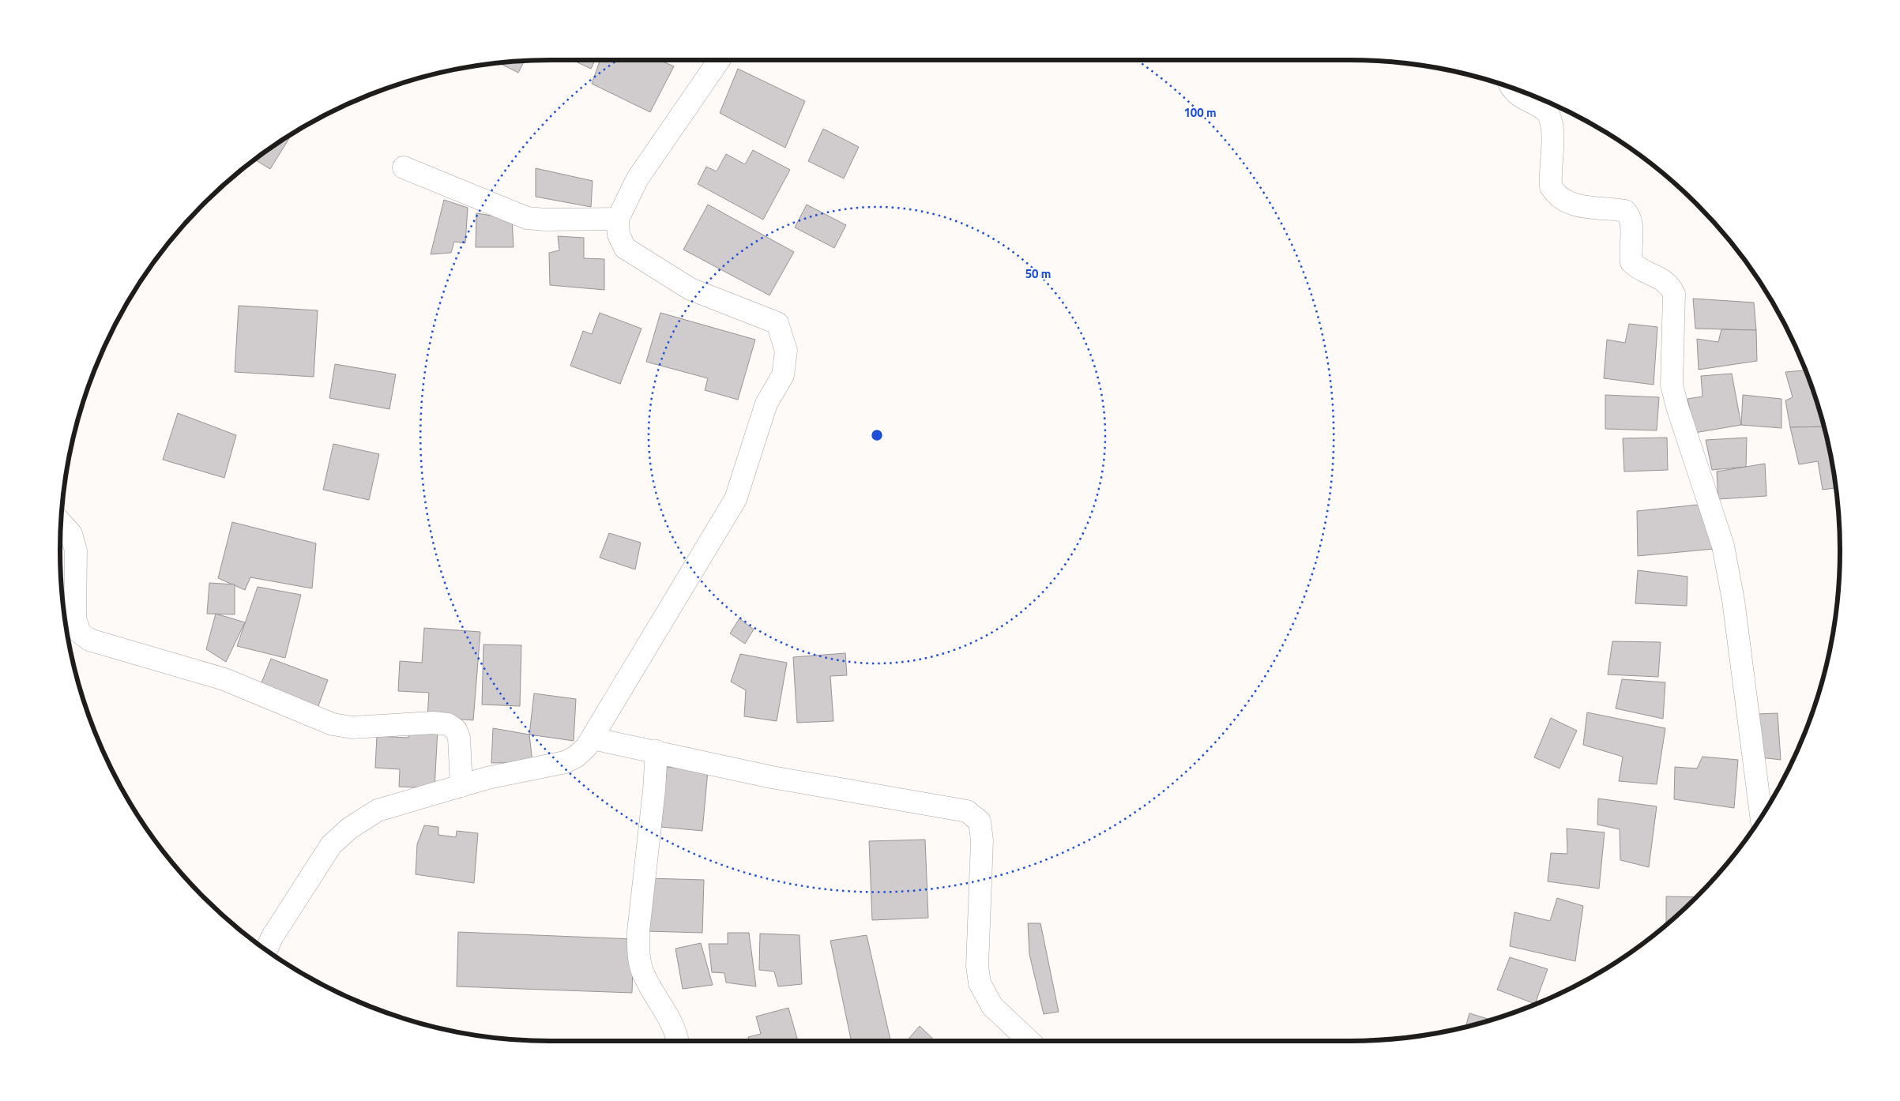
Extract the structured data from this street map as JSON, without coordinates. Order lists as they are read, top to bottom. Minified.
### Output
{"rings":["100 m","50 m"]}
